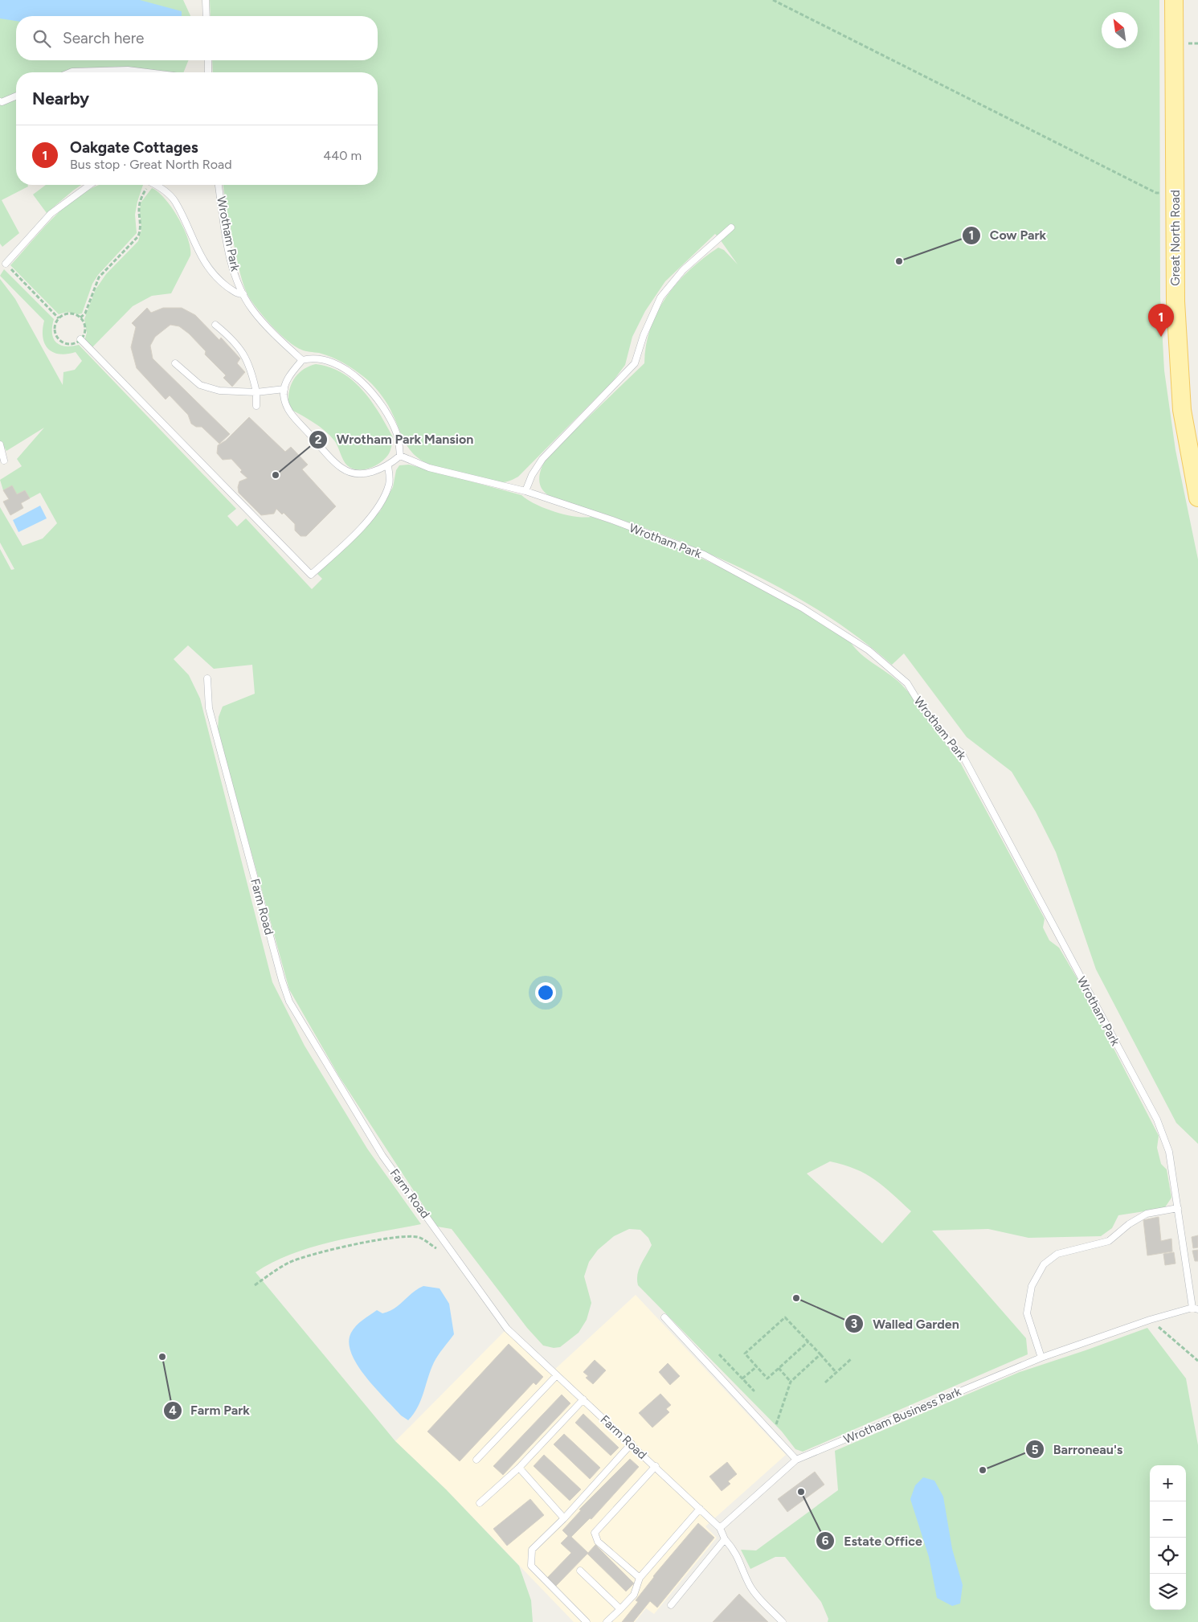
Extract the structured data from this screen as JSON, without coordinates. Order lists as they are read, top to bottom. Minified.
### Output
{"streets":{"main road":["Great North Road"],"lane":["Wrotham Park","Farm Road","Wrotham Business Park"]},"crossings":[["Wrotham Park","Wrotham Business Park"]],"places":["Cow Park","Wrotham Park Mansion","Walled Garden","Farm Park","Barroneau's","Estate Office"],"north":"top left","page":{"search":"Search here","heading":"Nearby","list":[{"mark":"1","name":"Oakgate Cottages","note":"Bus stop · Great North Road","value":"440 m"}],"pins":"1","map_buttons":["+","−"]}}
